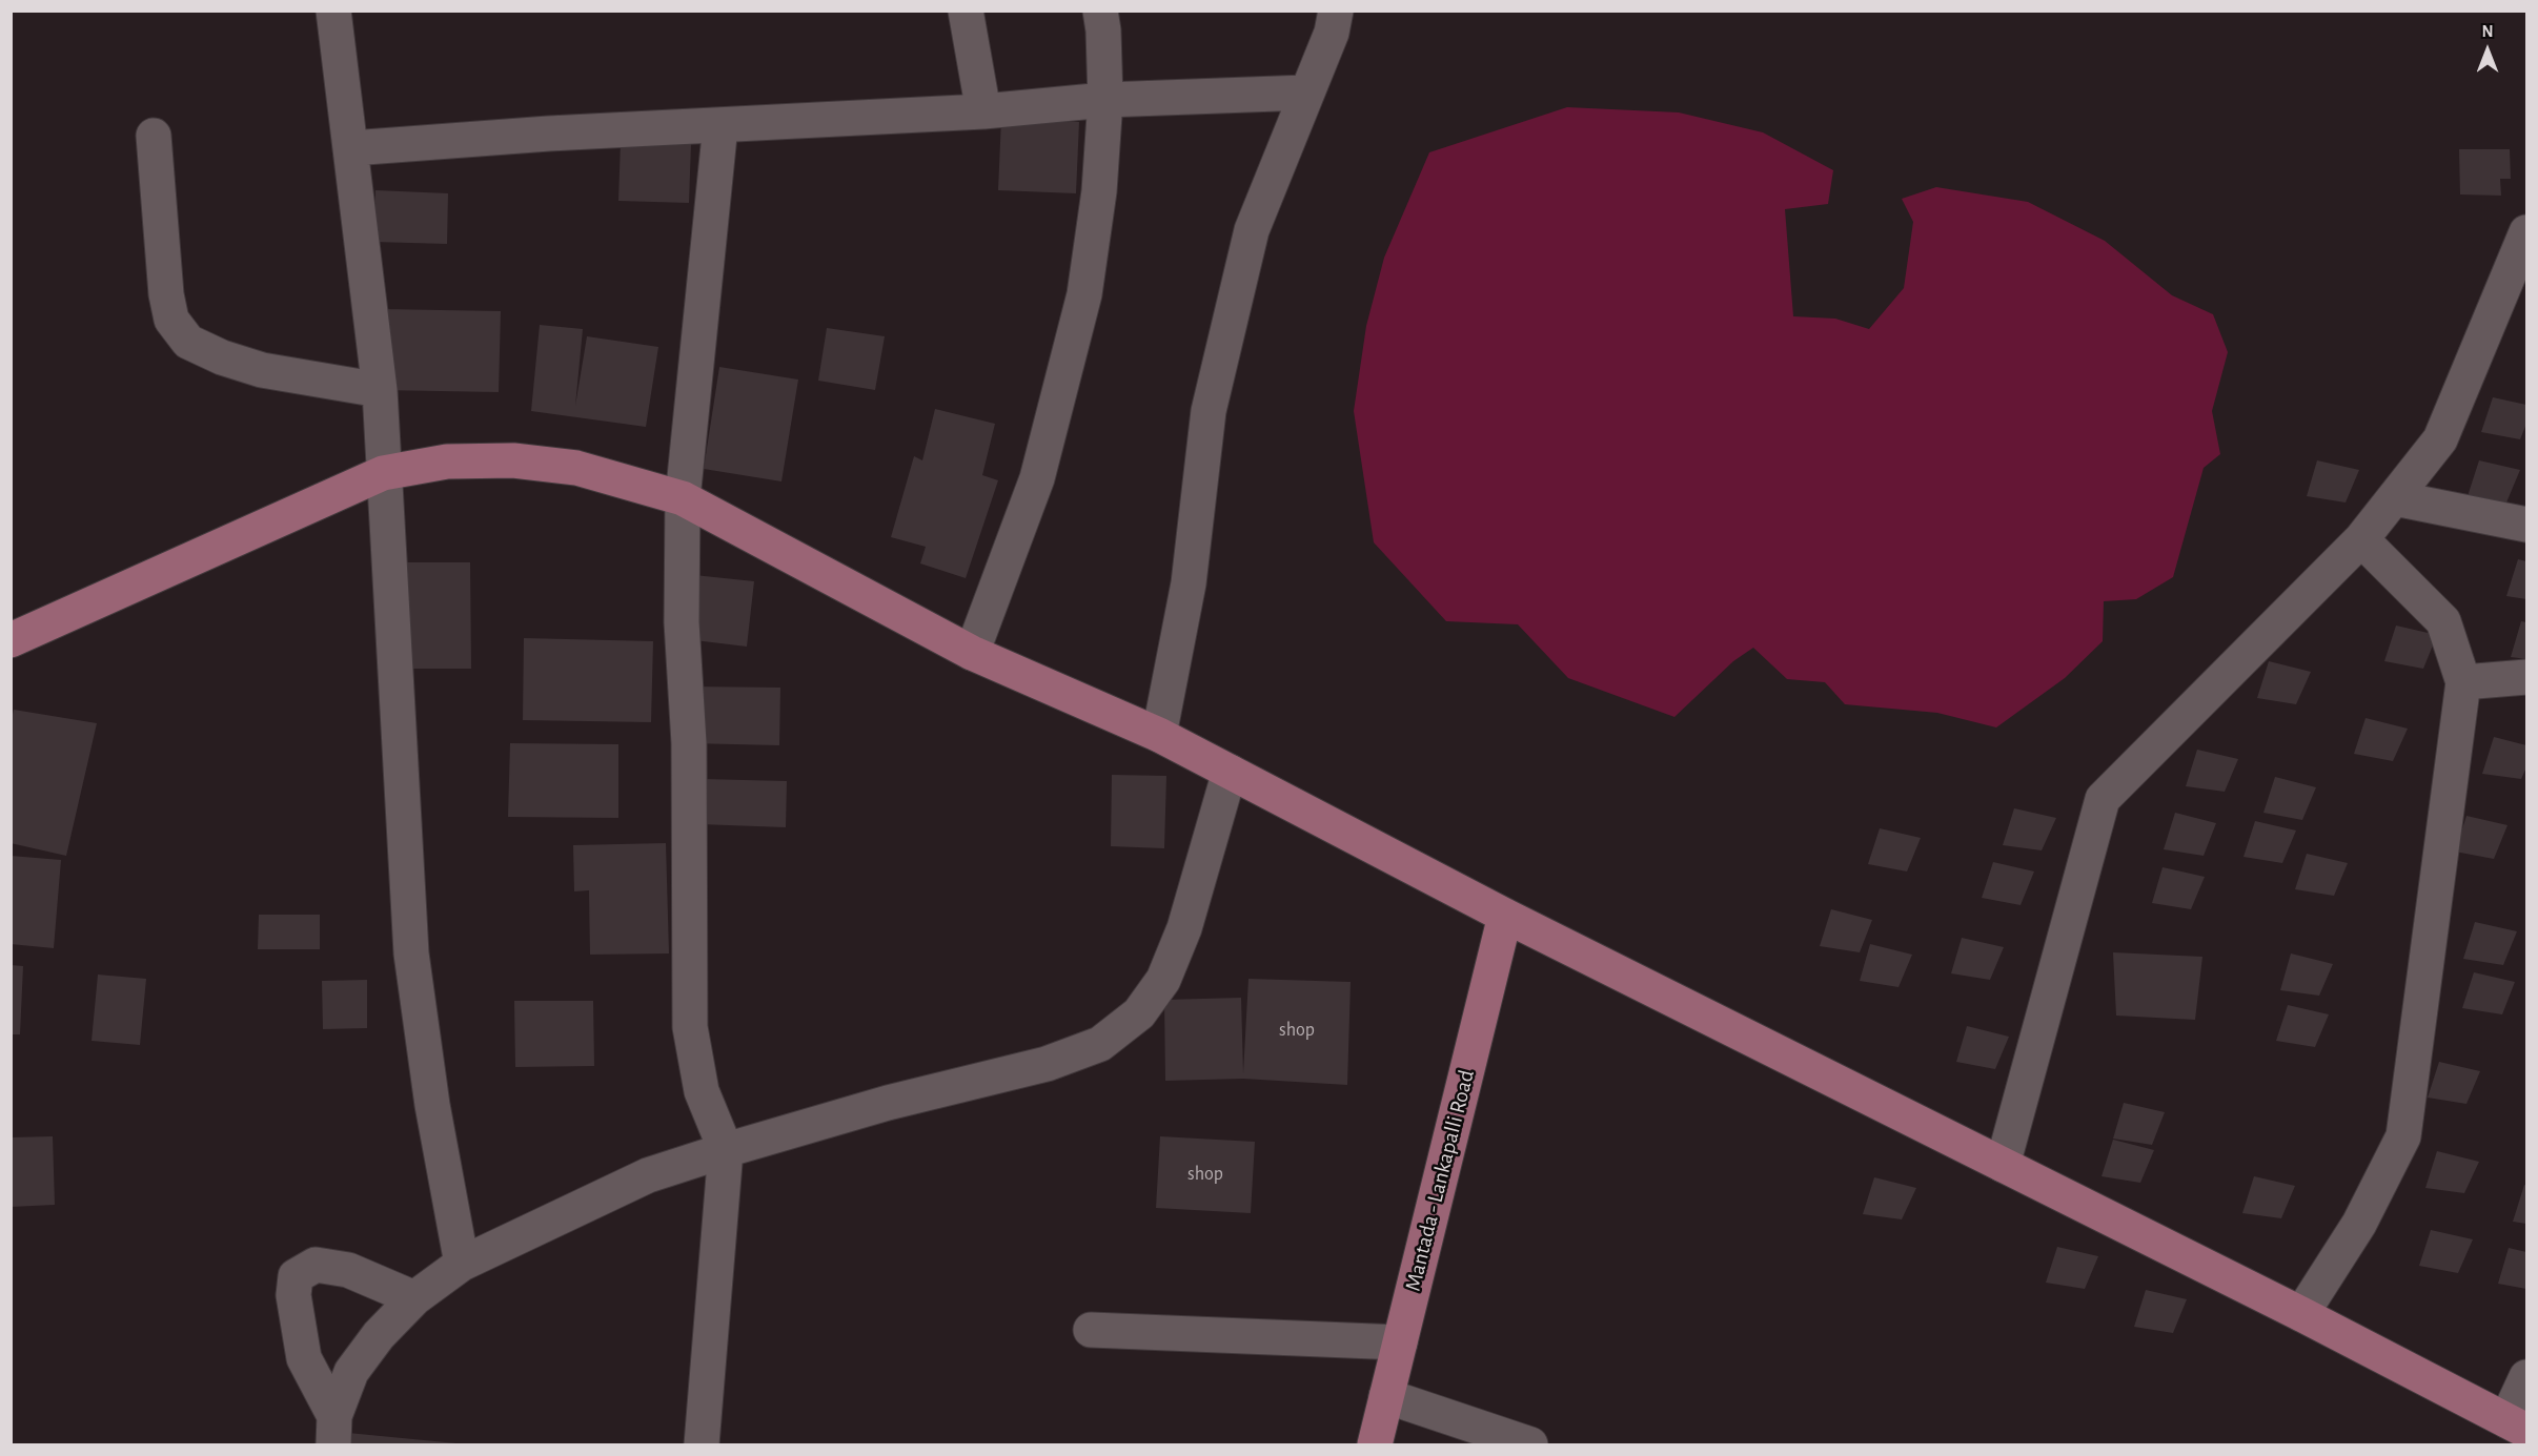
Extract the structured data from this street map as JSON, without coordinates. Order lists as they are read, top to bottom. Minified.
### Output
{"streets":{"main road":["Mantada - Lankapalli Road"]},"house_numbers":["shop","shop"],"north":"top"}
